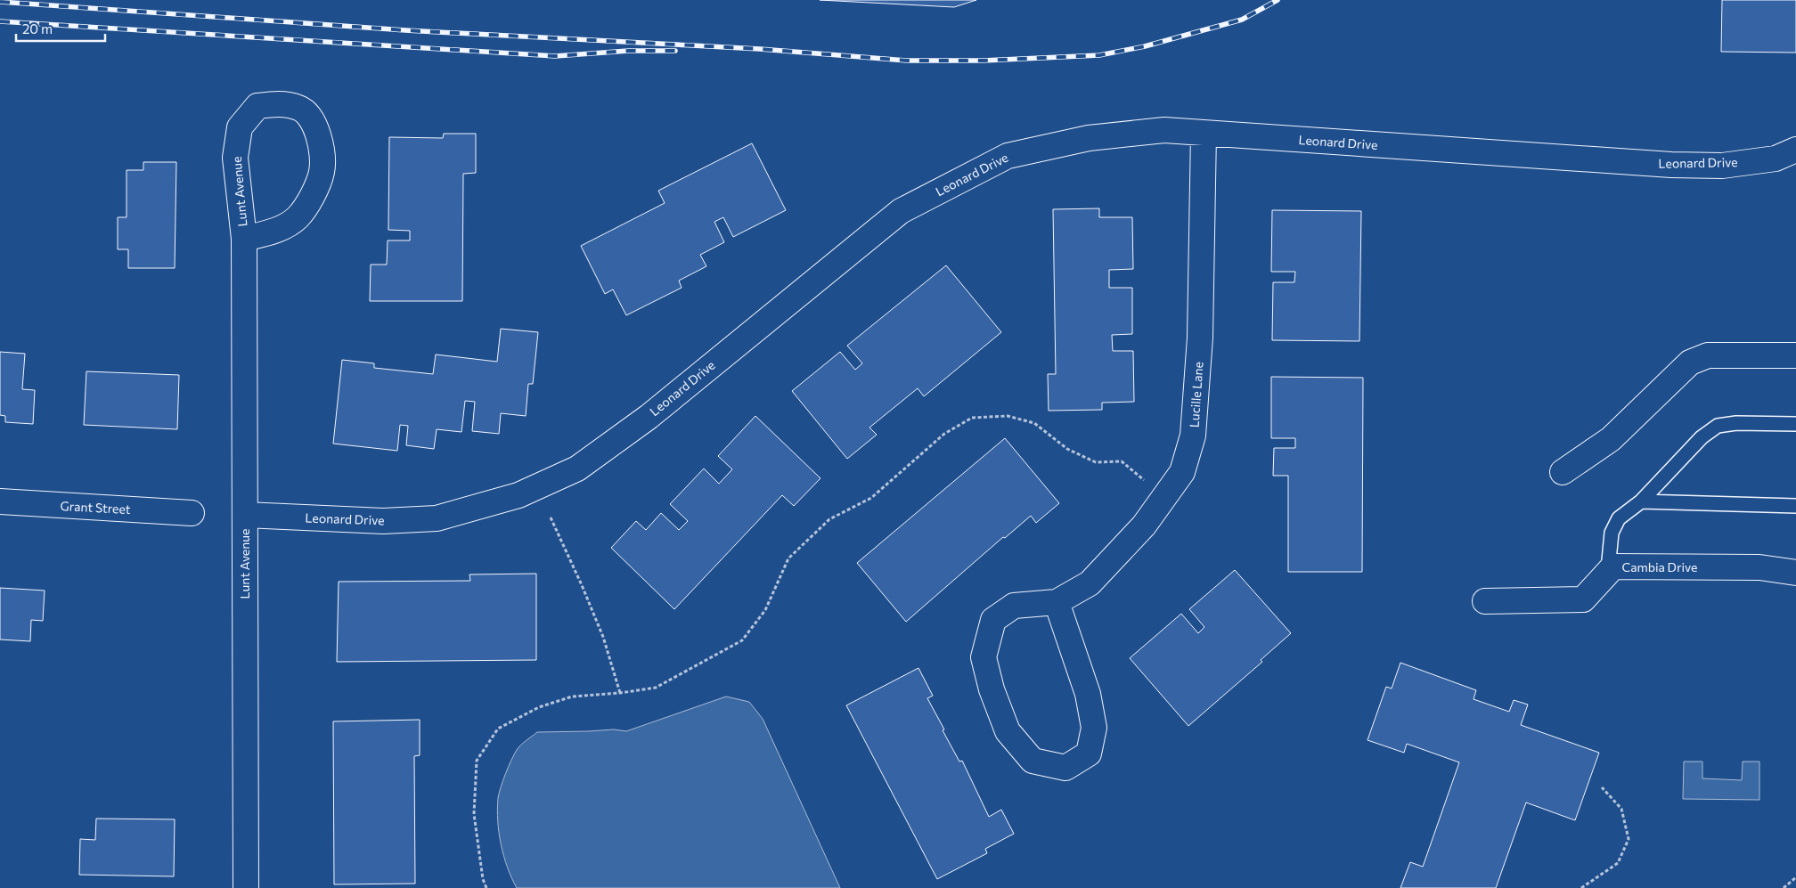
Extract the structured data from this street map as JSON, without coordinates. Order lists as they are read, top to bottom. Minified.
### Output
{"streets":{"street":["Leonard Drive","Lunt Avenue","Lucille Lane","Grant Street","Cambia Drive"]},"crossings":[["Leonard Drive","Lunt Avenue"],["Leonard Drive","Lucille Lane"]],"scale_bar":"20 m"}
